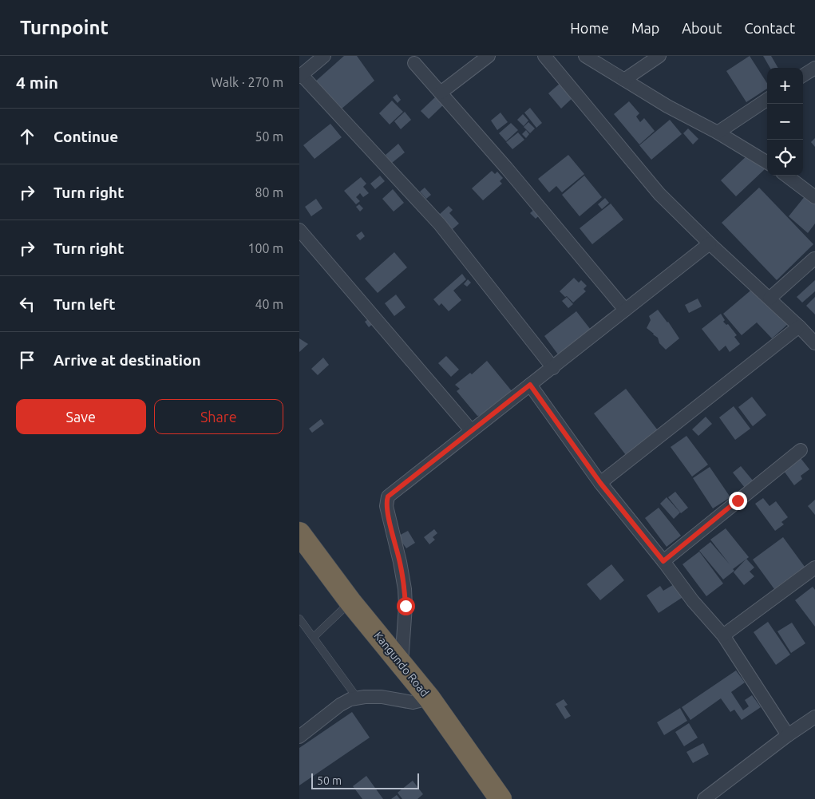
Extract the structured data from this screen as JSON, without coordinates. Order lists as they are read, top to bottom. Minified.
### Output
{"streets":{"highway":["Kangundo Road"]},"scale_bar":"50 m","page":{"header":"Turnpoint","nav":["Home","Map","About","Contact"],"heading":["4 min","Walk · 270 m"],"map_buttons":["+","−"],"list":[["Continue","50 m"],["Turn right","80 m"],["Turn right","100 m"],["Turn left","40 m"],"Arrive at destination"],"buttons":["Save","Share"],"scale":"50 m"}}
